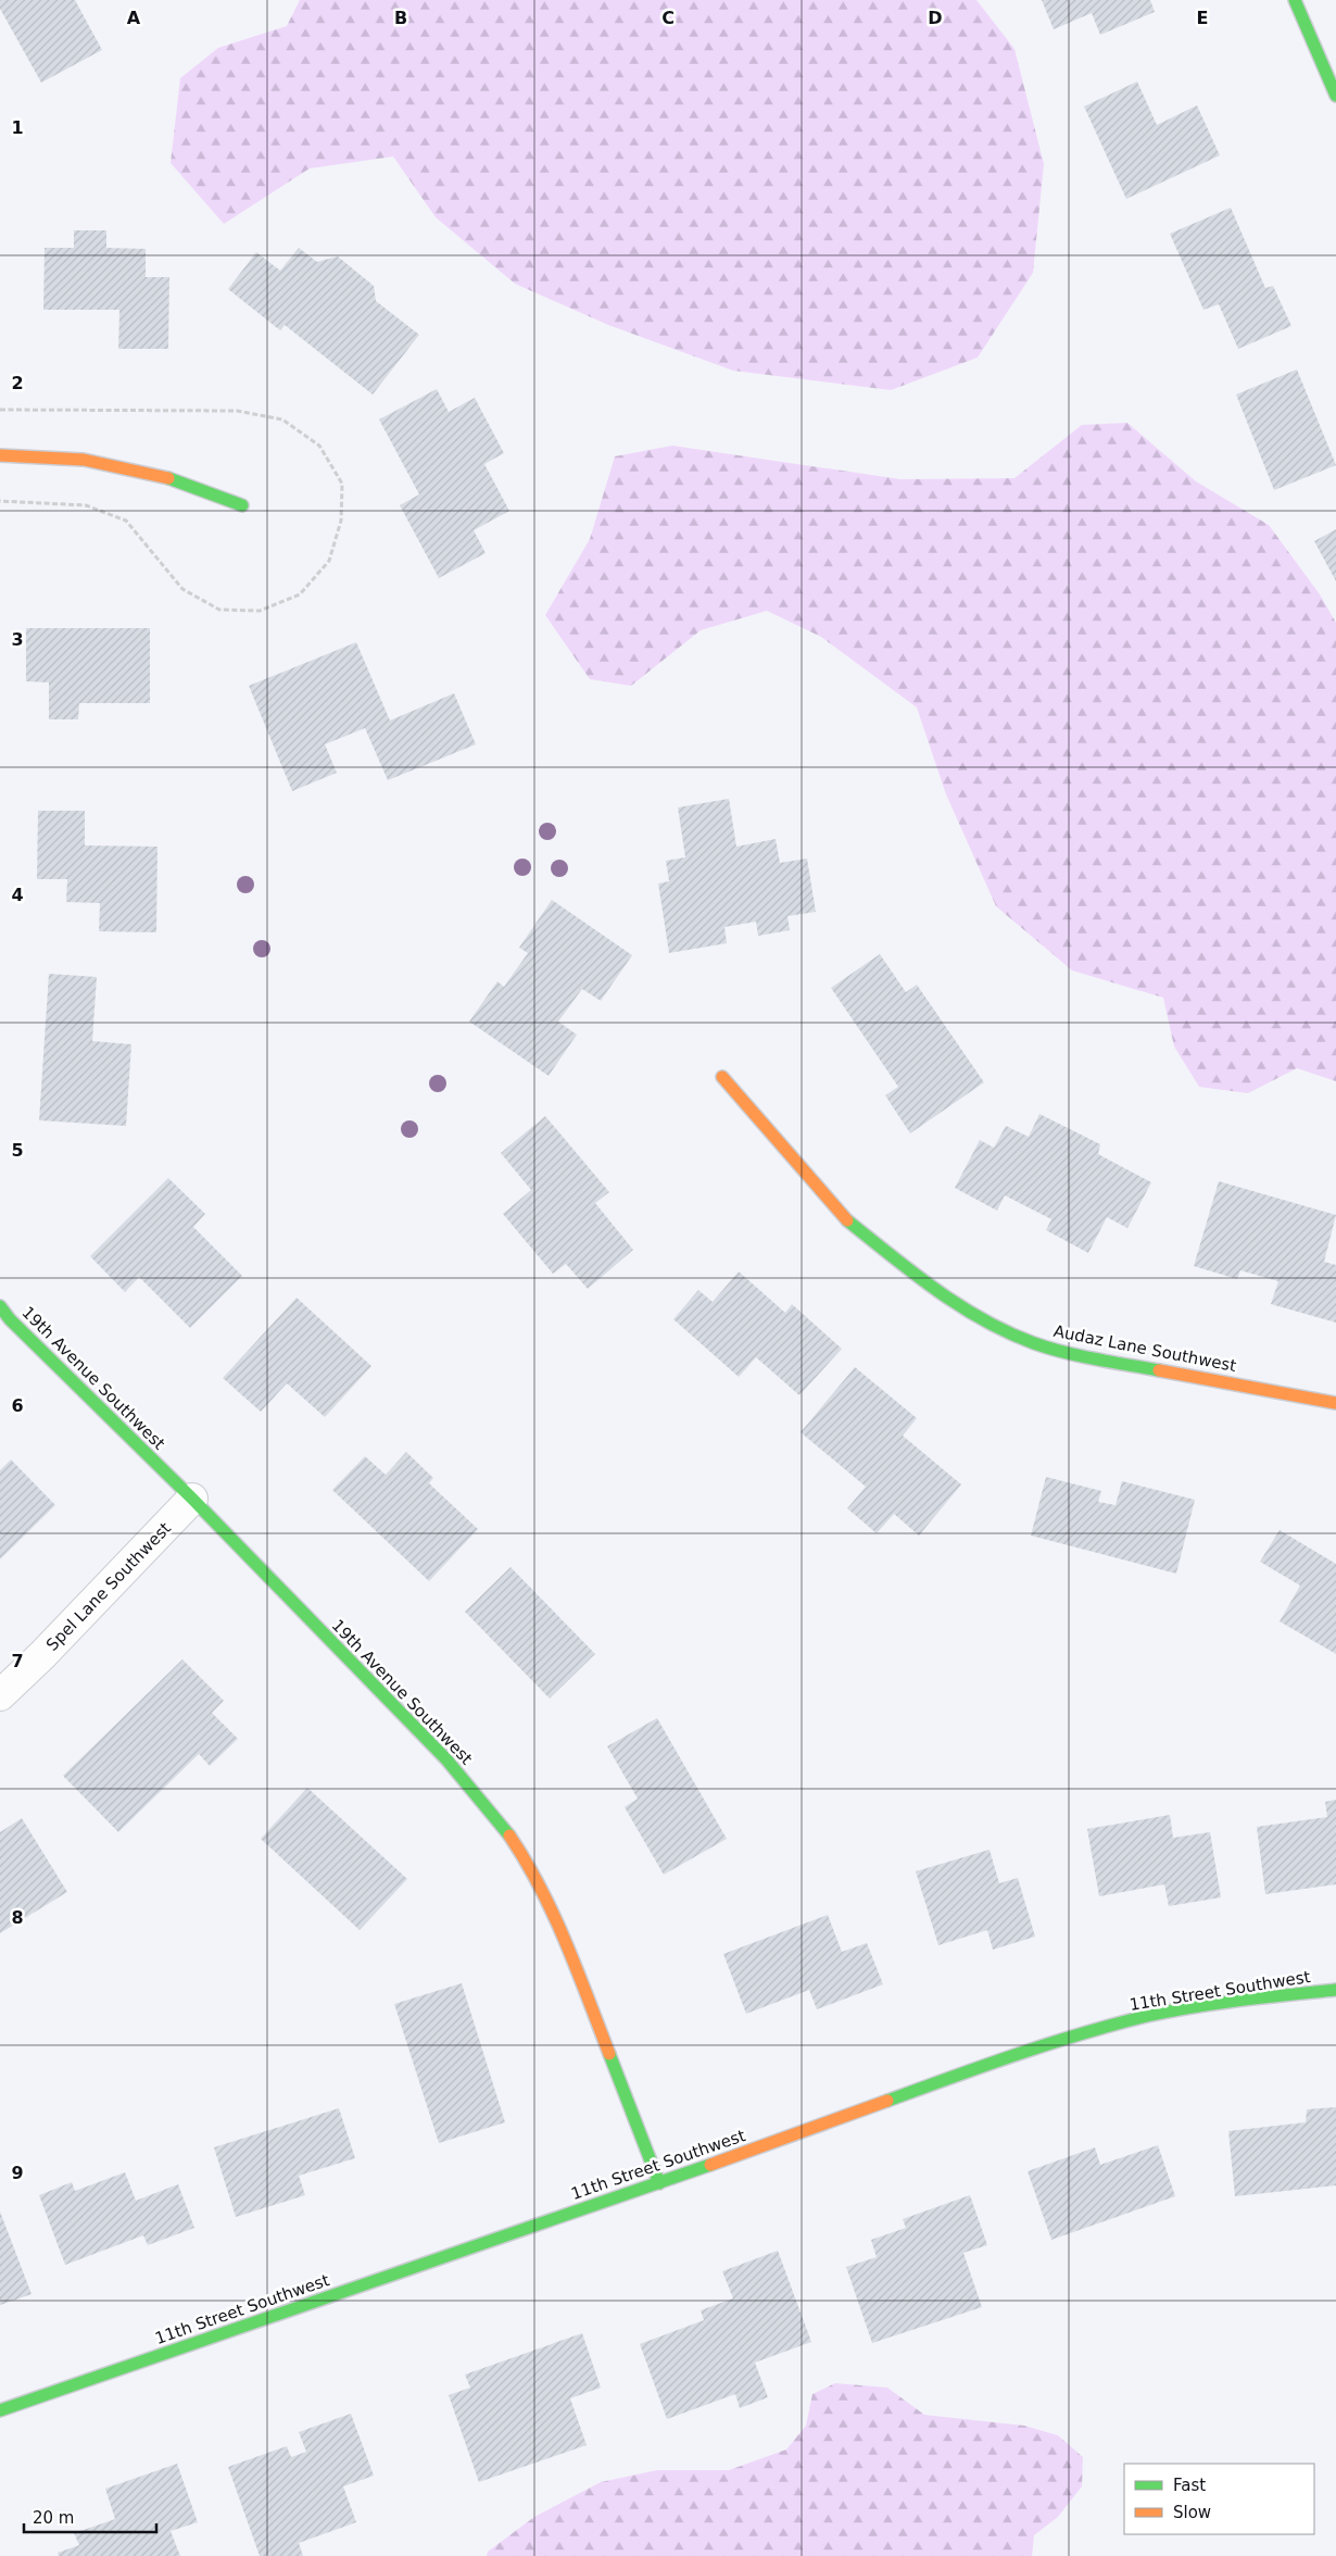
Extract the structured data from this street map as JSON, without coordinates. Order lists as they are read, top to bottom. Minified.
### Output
{"streets":{"street":["Audaz Lane Southwest","19th Avenue Southwest","Spel Lane Southwest","11th Street Southwest"]},"crossings":[["19th Avenue Southwest","Spel Lane Southwest"],["19th Avenue Southwest","11th Street Southwest"]],"legend":["Fast","Slow"],"scale_bar":"20 m","grid":{"columns":["A","B","C","D","E"],"rows":["1","2","3","4","5","6","7","8","9"]}}
